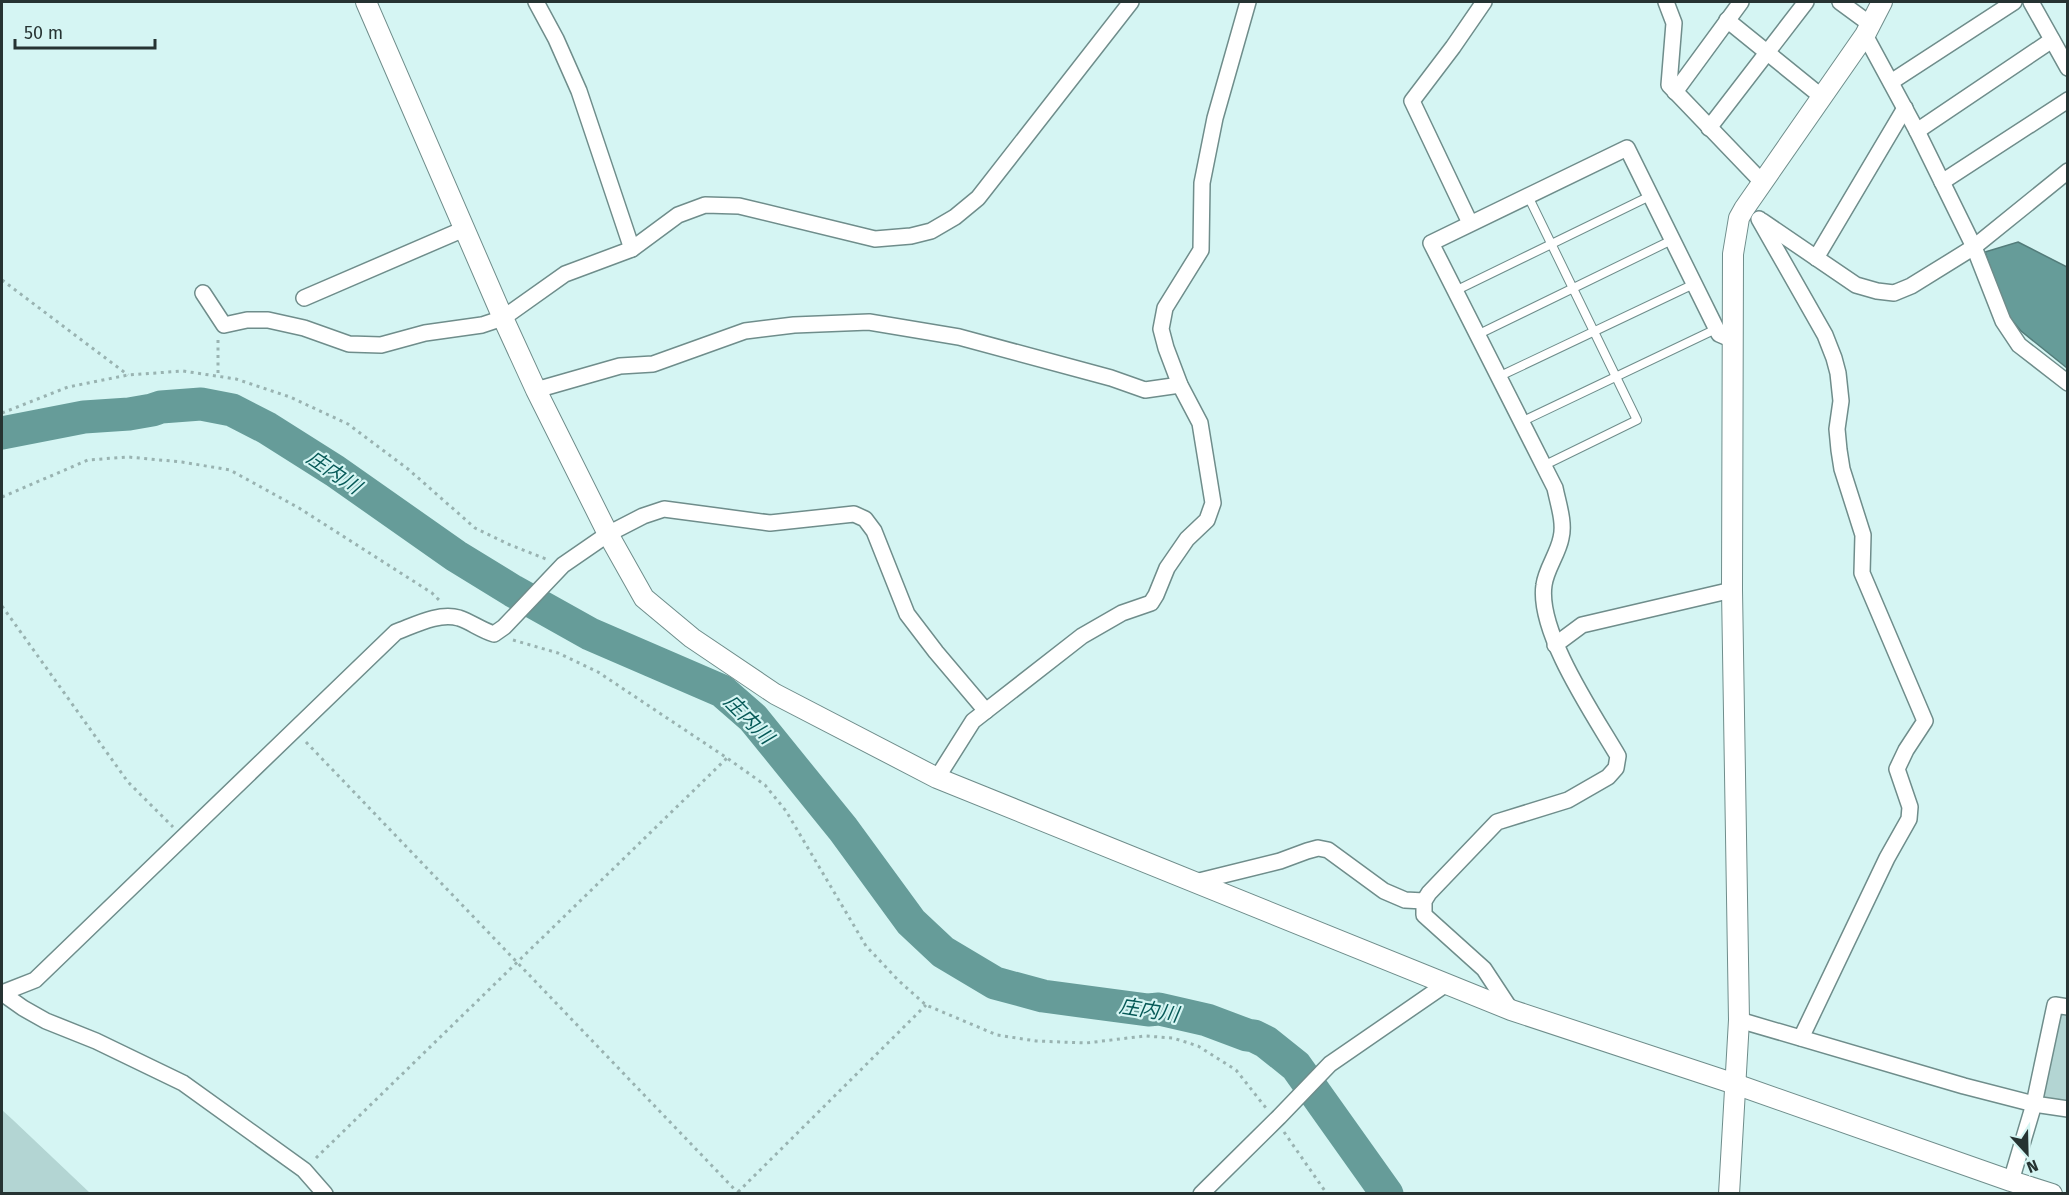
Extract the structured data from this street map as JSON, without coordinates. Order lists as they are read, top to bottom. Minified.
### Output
{"water":["庄内川"],"scale_bar":"50 m","north":"bottom"}
